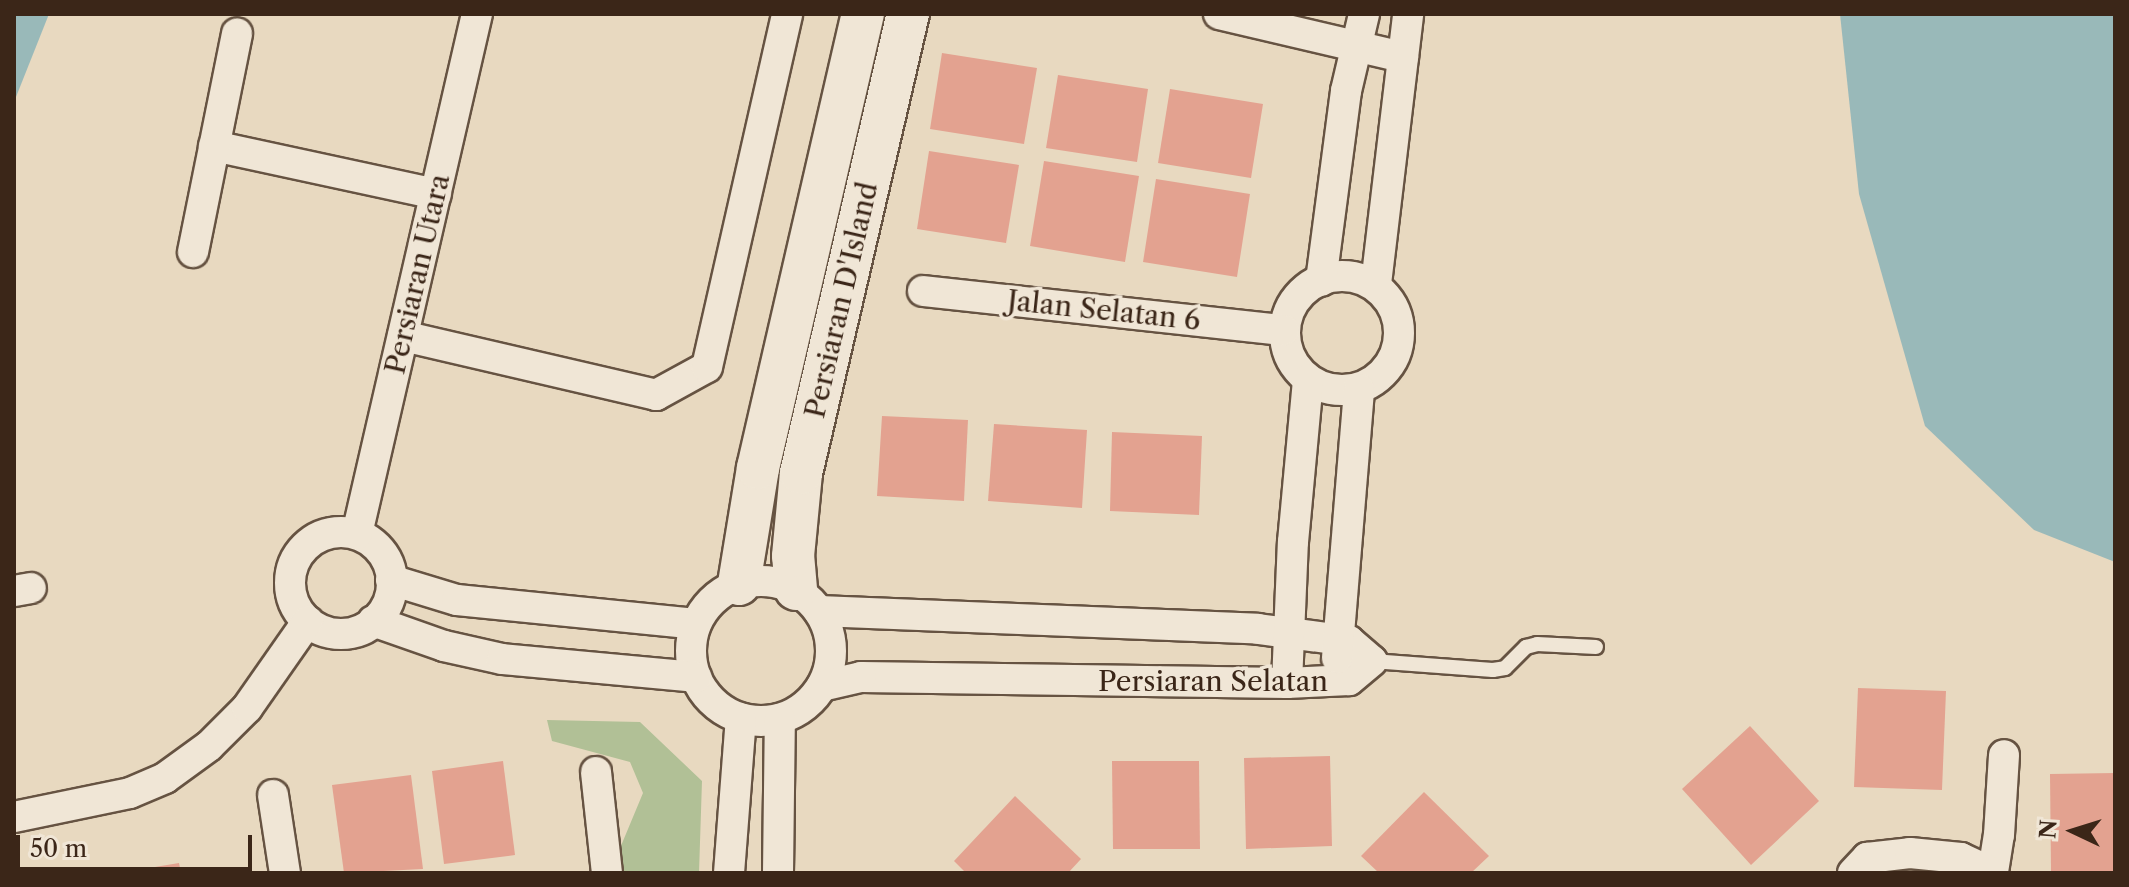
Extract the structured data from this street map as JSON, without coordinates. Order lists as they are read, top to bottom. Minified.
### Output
{"streets":{"street":["Persiaran Utara","Persiaran D'Island","Jalan Selatan 6","Persiaran Selatan"]},"crossings":[["Persiaran D'Island","Persiaran Selatan"]],"scale_bar":"50 m","north":"left"}
